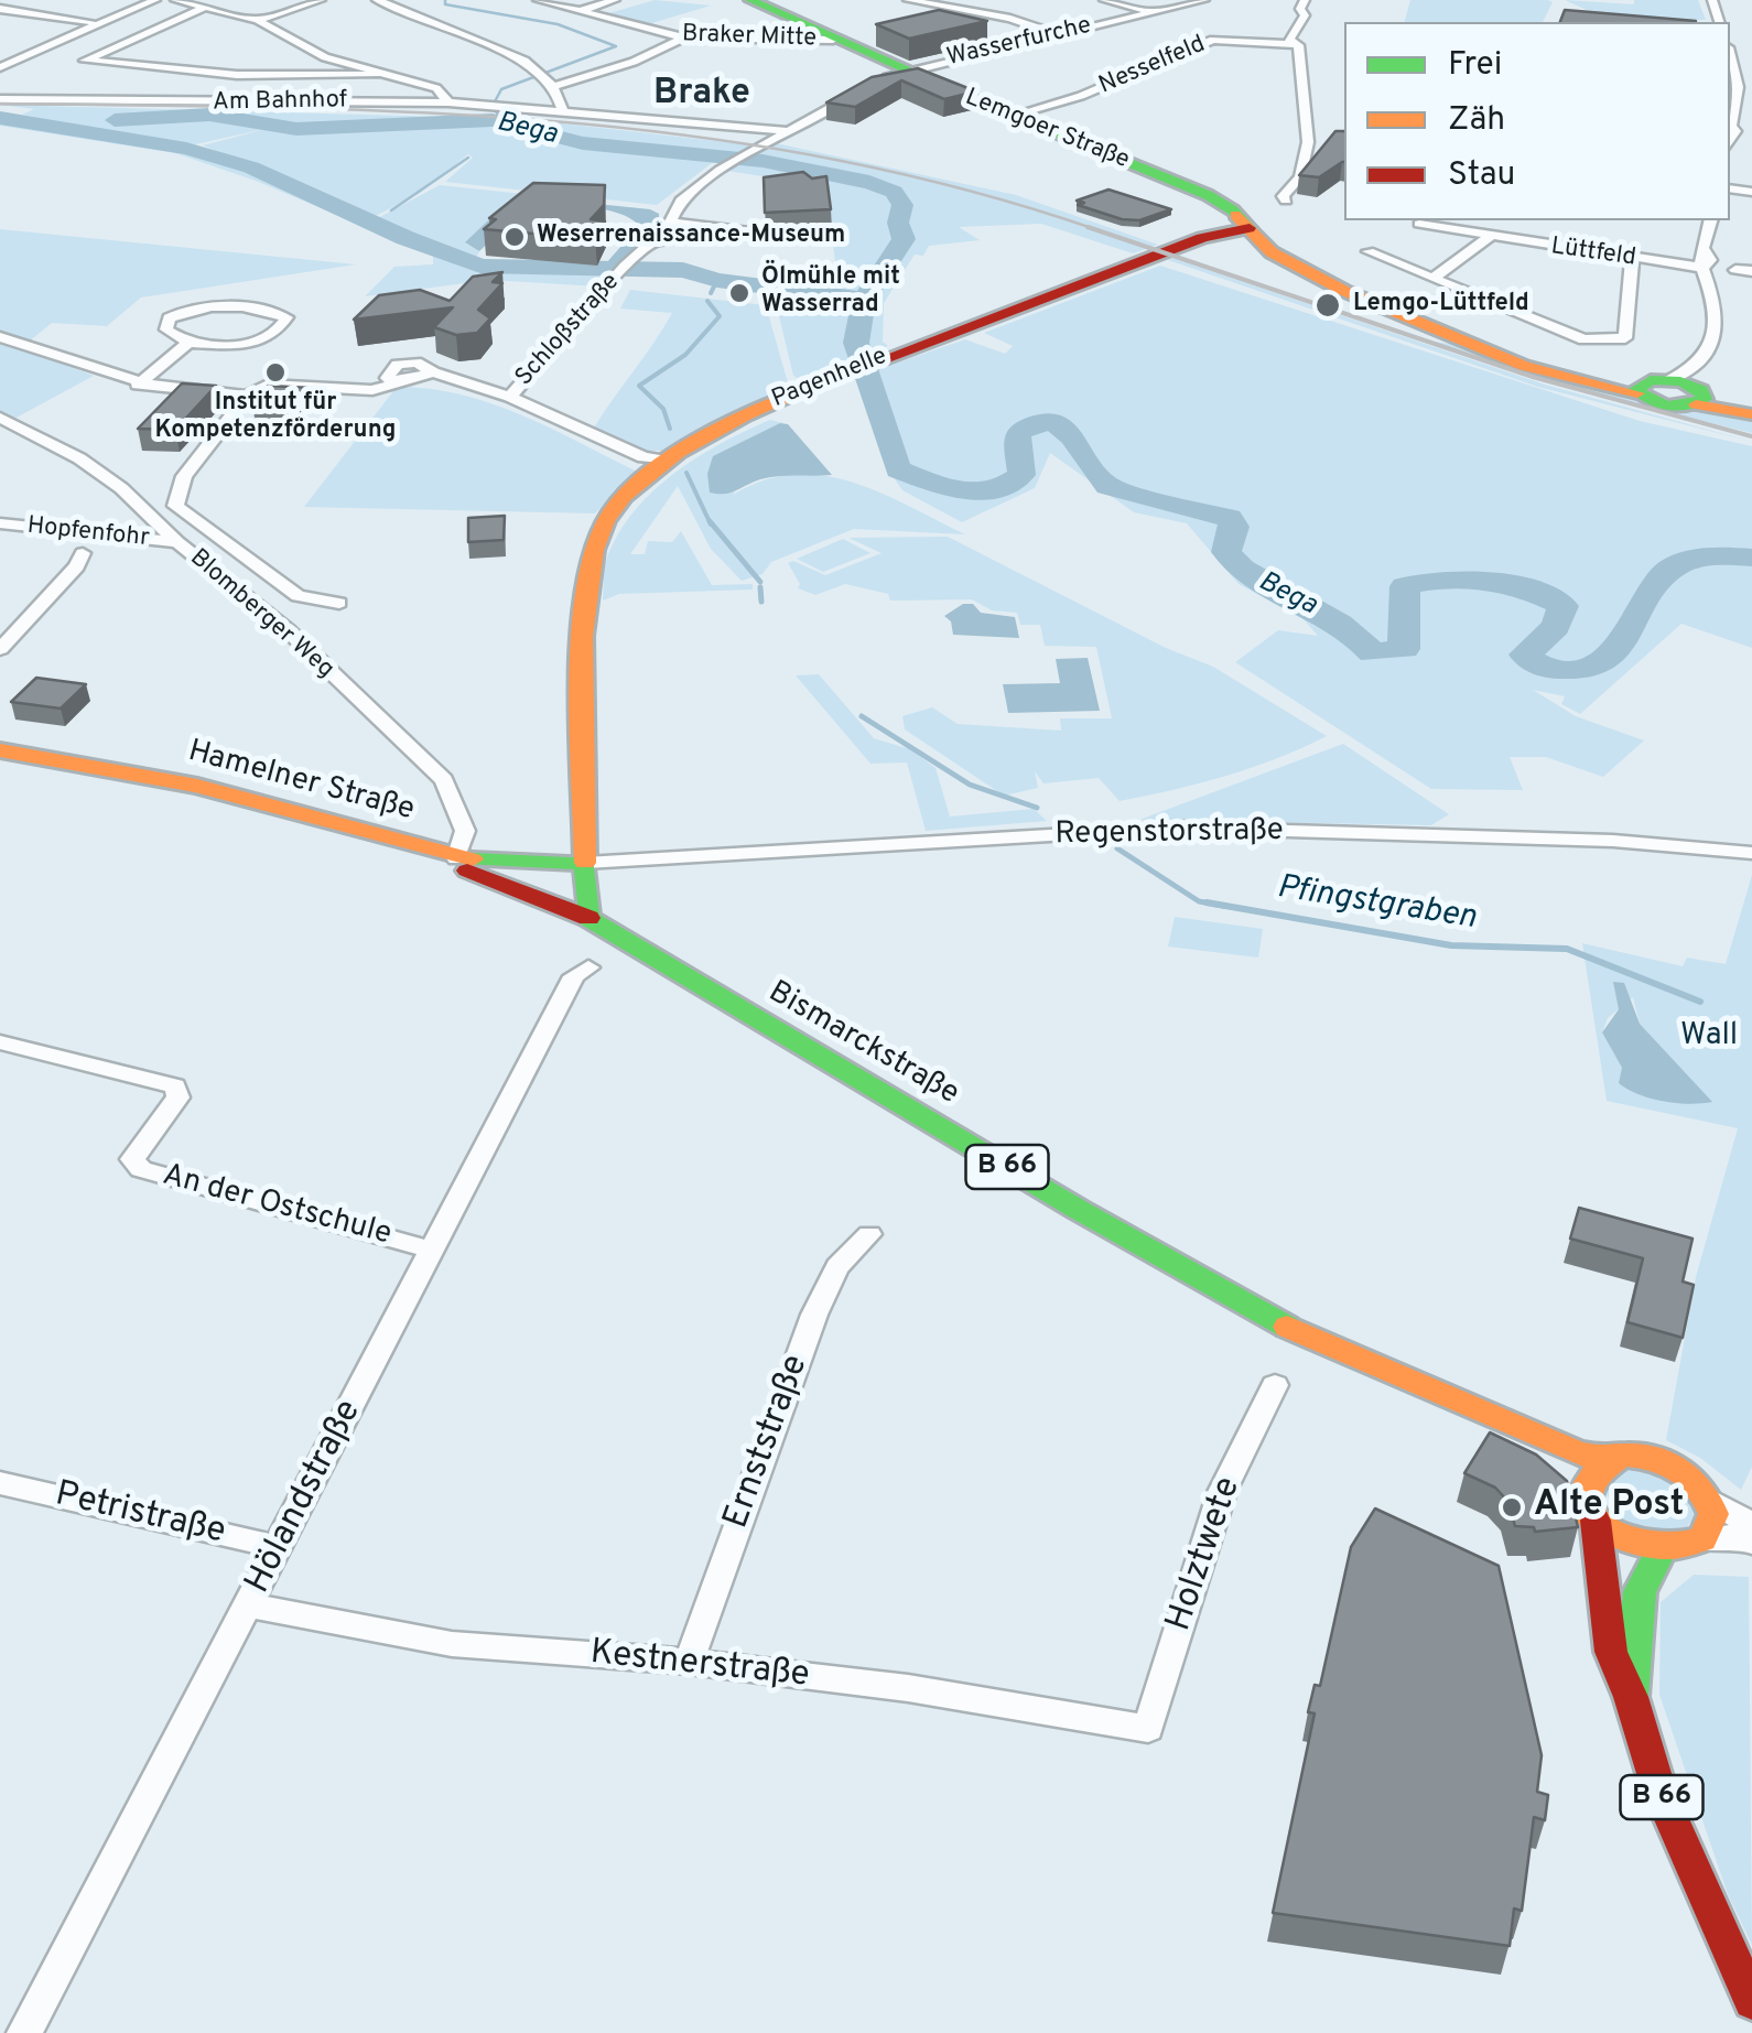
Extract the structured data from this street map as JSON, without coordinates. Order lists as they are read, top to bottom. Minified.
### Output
{"streets":{"main road":["Lemgoer Straße","Pagenhelle","Hamelner Straße","Bismarckstraße","B 66"],"street":["Braker Mitte","Wasserfurche","Nesselfeld","Am Bahnhof","Lüttfeld","Schloßstraße","Hopfenfohr","Blomberger Weg","Regenstorstraße","An der Ostschule","Ernststraße","Hölandstraße","Petristraße","Holztwete","Kestnerstraße"]},"crossings":[["Braker Mitte","Lemgoer Straße"],["Wasserfurche","Lemgoer Straße"],["Nesselfeld","Lemgoer Straße"],["Am Bahnhof","Schloßstraße"],["Lemgoer Straße","Pagenhelle"],["Schloßstraße","Pagenhelle"],["Pagenhelle","Hamelner Straße"],["Pagenhelle","Regenstorstraße"],["Hopfenfohr","Blomberger Weg"],["Blomberger Weg","Hamelner Straße"],["Blomberger Weg","B 66"],["Hamelner Straße","Regenstorstraße"],["Hamelner Straße","B 66"],["Bismarckstraße","B 66"],["An der Ostschule","Hölandstraße"],["Ernststraße","Kestnerstraße"],["Hölandstraße","Petristraße"],["Hölandstraße","Kestnerstraße"],["Holztwete","Kestnerstraße"]],"districts":["Brake"],"water":["Bega","Pfingstgraben"],"parks":["Wall"],"places":["Weserrenaissance-Museum","Ölmühle mit Wasserrad","Lemgo-Lüttfeld","Institut für Kompetenzförderung","Alte Post"],"legend":["Frei","Zäh","Stau"]}
